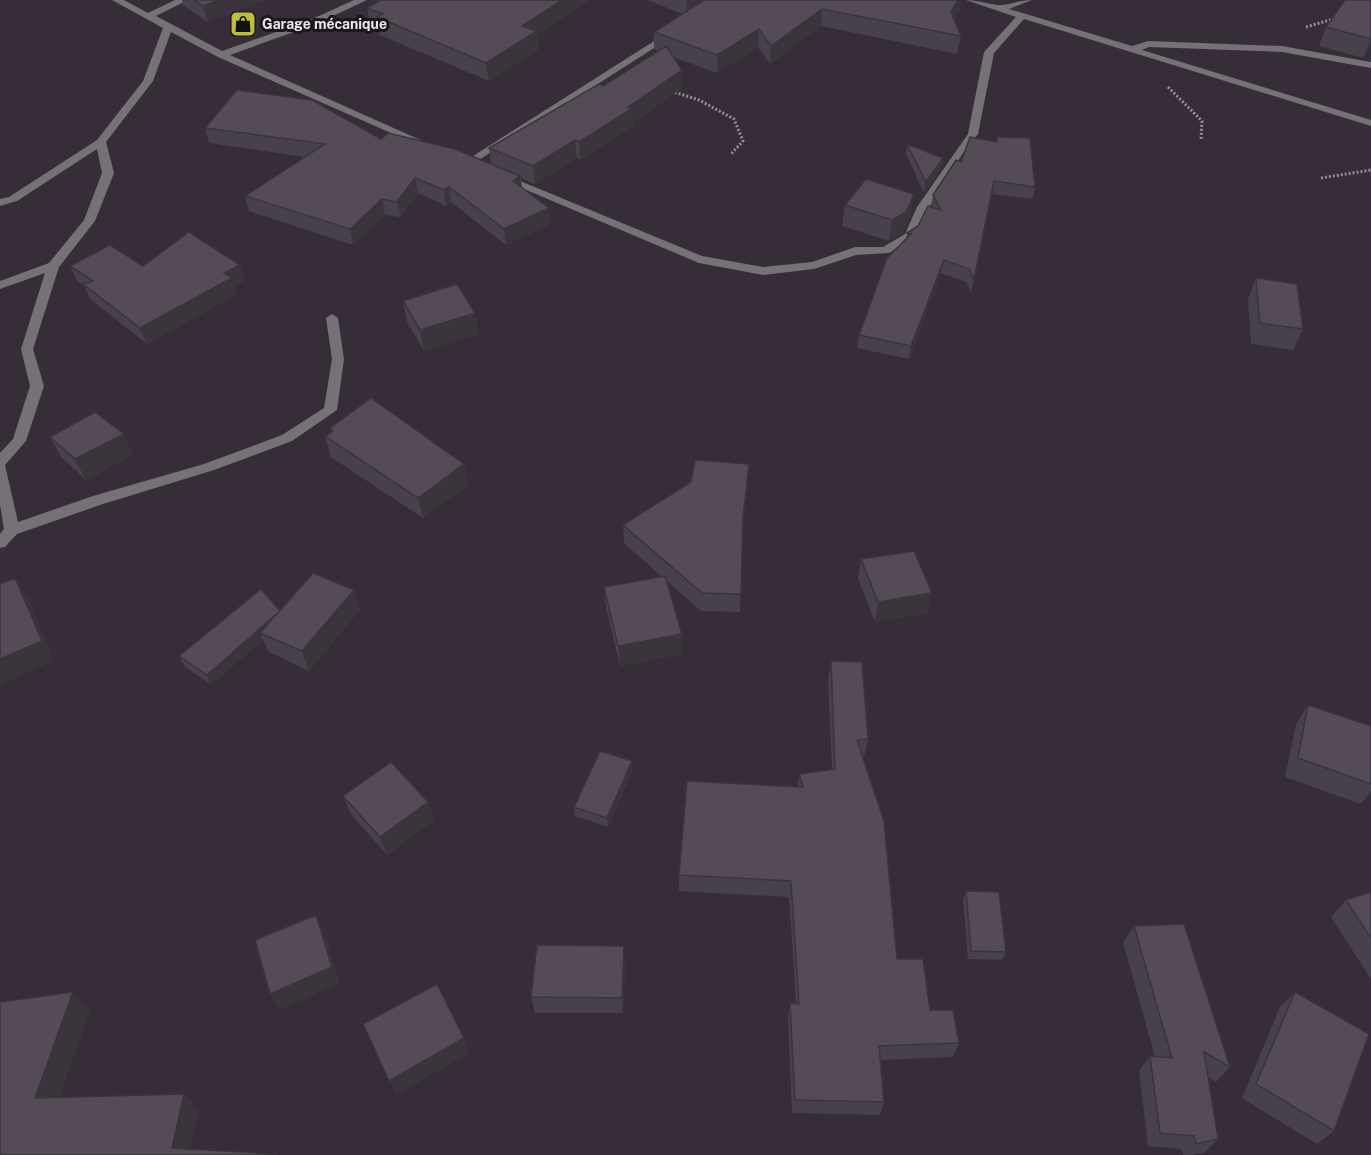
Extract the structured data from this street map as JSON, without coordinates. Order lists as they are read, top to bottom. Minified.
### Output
{"places":{"shop":["Garage mécanique"]}}
